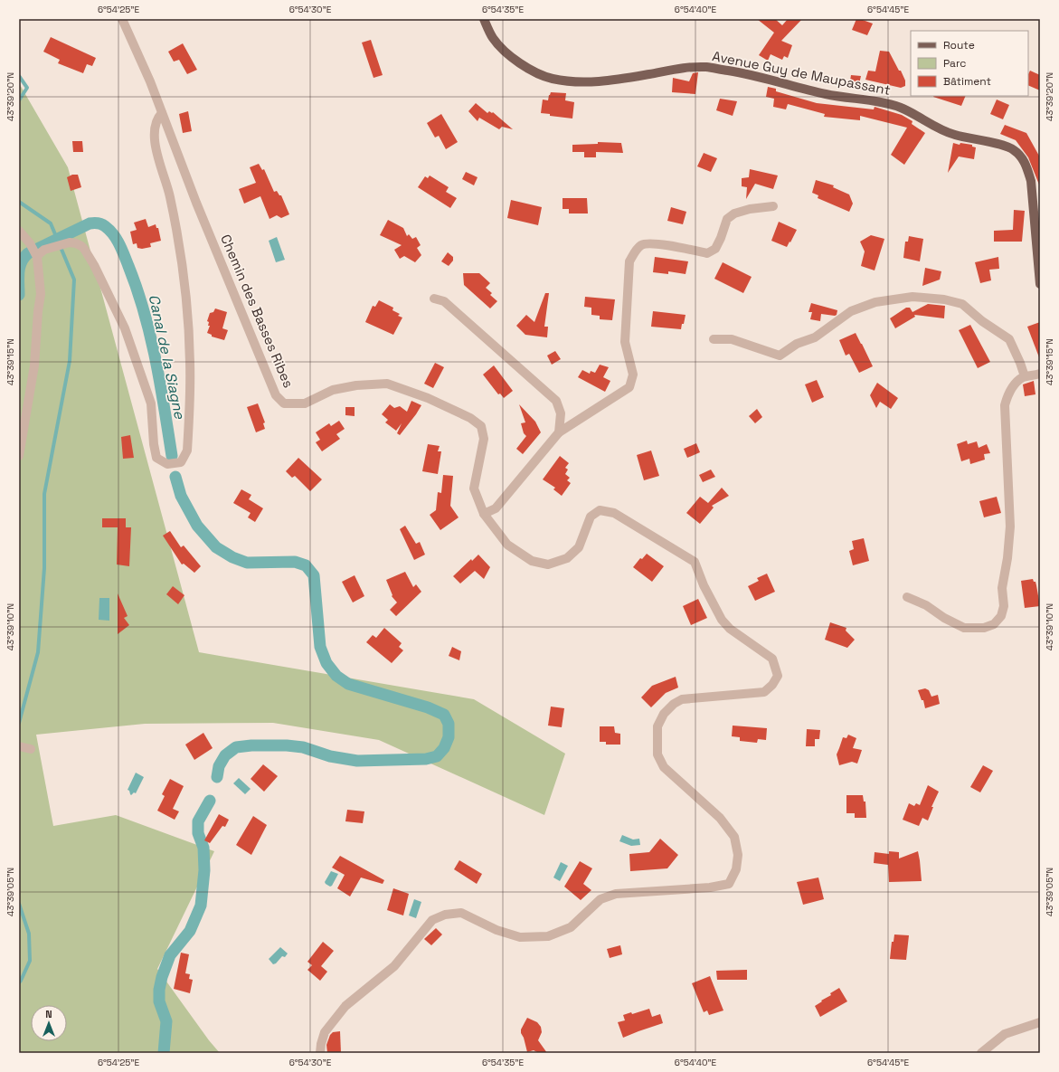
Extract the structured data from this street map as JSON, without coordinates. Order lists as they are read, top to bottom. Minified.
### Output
{"streets":{"main road":["Avenue Guy de Maupassant"],"street":["Chemin des Basses Ribes"]},"water":["Canal de la Siagne"],"legend":["Route","Parc","Bâtiment"],"north":"top","coordinates":["6°54'25\"E","6°54'30\"E","6°54'35\"E","6°54'40\"E","6°54'45\"E","43°39'20\"N","43°39'15\"N","43°39'10\"N","43°39'05\"N"]}
